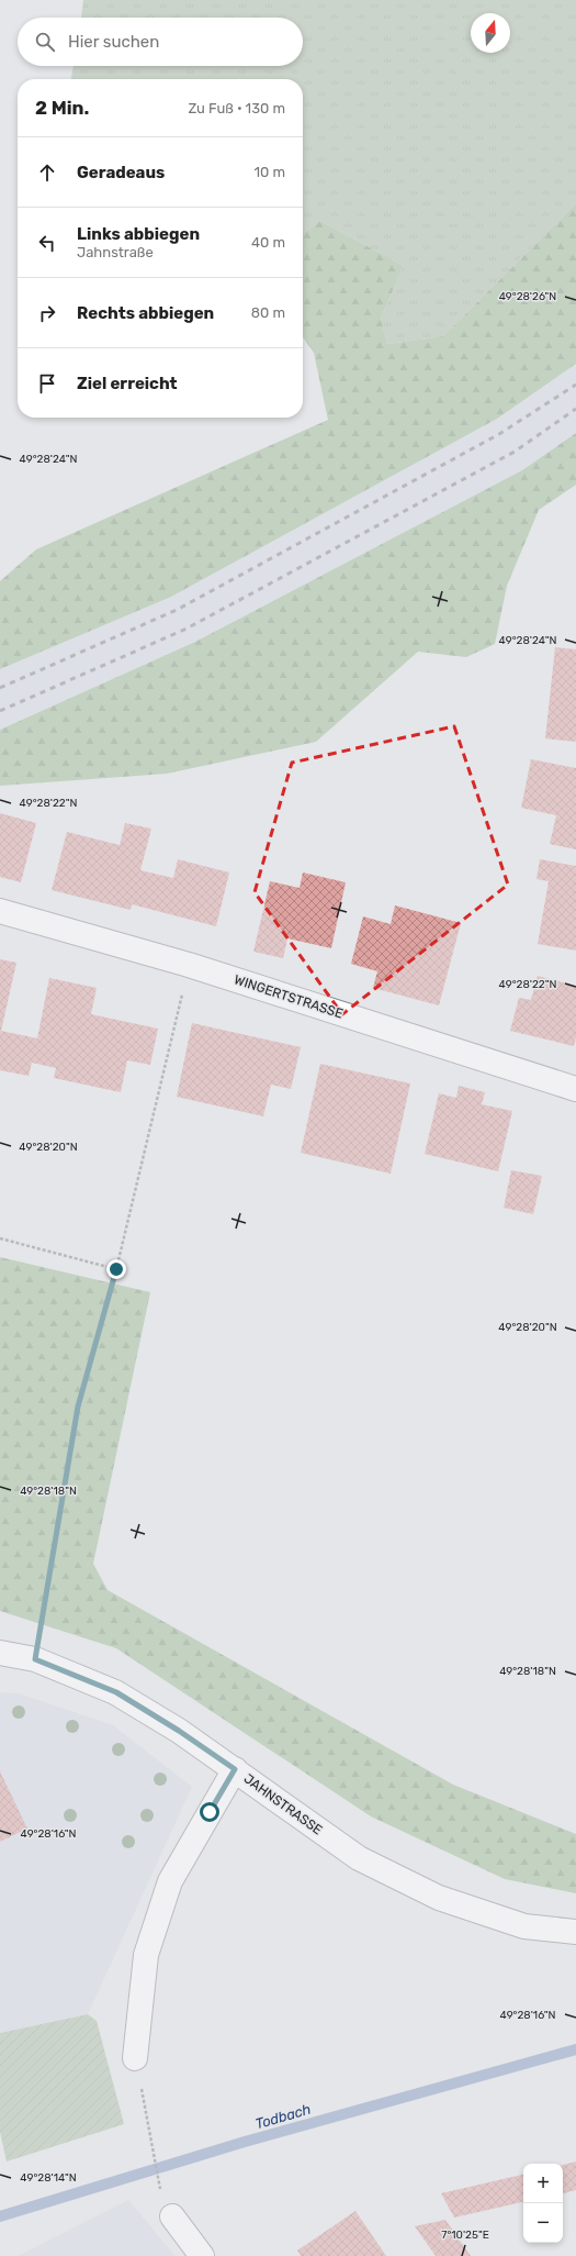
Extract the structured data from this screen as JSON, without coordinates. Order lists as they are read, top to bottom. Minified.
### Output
{"streets":{"street":["WINGERTSTRASSE","JAHNSTRASSE"]},"water":["Todbach"],"north":"top","page":{"search":"Hier suchen","heading":["2 Min.","Zu Fuß · 130 m"],"list":[["Geradeaus","10 m"],["Links abbiegen","Jahnstraße","40 m"],["Rechts abbiegen","80 m"],"Ziel erreicht"],"map_buttons":["+","−"]},"coordinates":["49°28'26\"N","49°28'24\"N","49°28'22\"N","49°28'20\"N","49°28'18\"N","49°28'16\"N","49°28'14\"N","7°10'25\"E"]}
